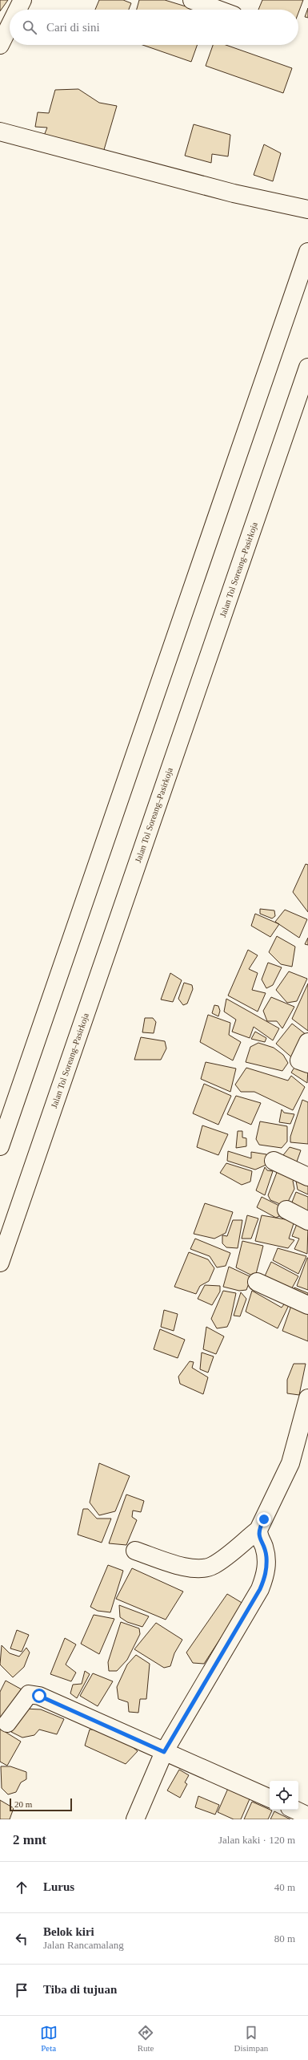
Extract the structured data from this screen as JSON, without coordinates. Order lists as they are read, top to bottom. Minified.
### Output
{"streets":{"main road":["Jalan Tol Soreang–Pasirkoja"]},"scale_bar":"20 m","page":{"search":"Cari di sini","scale":"20 m","heading":["2 mnt","Jalan kaki · 120 m"],"list":[["Lurus","40 m"],["Belok kiri","Jalan Rancamalang","80 m"],"Tiba di tujuan"],"nav":["Peta","Rute","Disimpan"]}}
